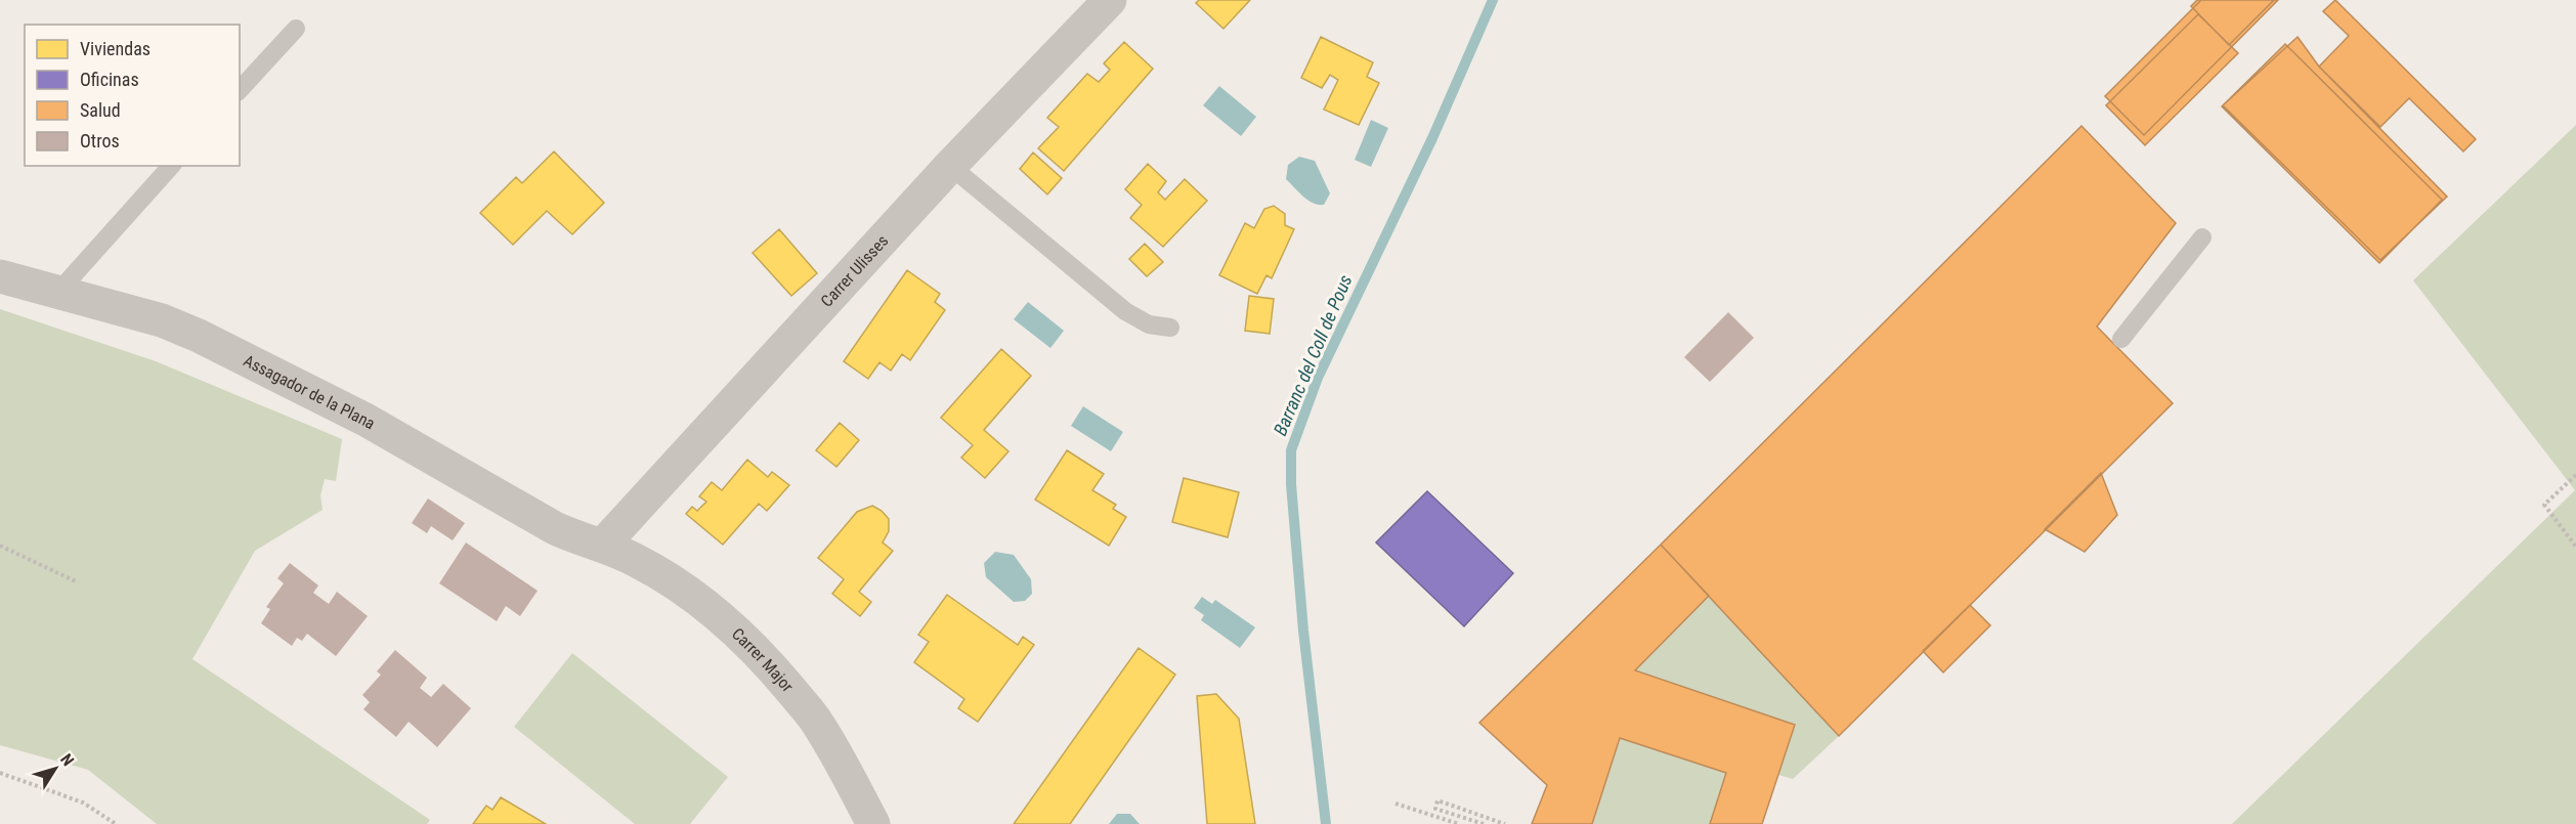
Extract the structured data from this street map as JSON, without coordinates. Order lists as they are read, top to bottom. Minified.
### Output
{"streets":{"street":["Carrer Ulisses","Assagador de la Plana","Carrer Major"]},"crossings":[["Carrer Ulisses","Assagador de la Plana"],["Carrer Ulisses","Carrer Major"],["Assagador de la Plana","Carrer Major"]],"water":["Barranc del Coll de Pous"],"legend":["Viviendas","Oficinas","Salud","Otros"],"north":"top right"}
